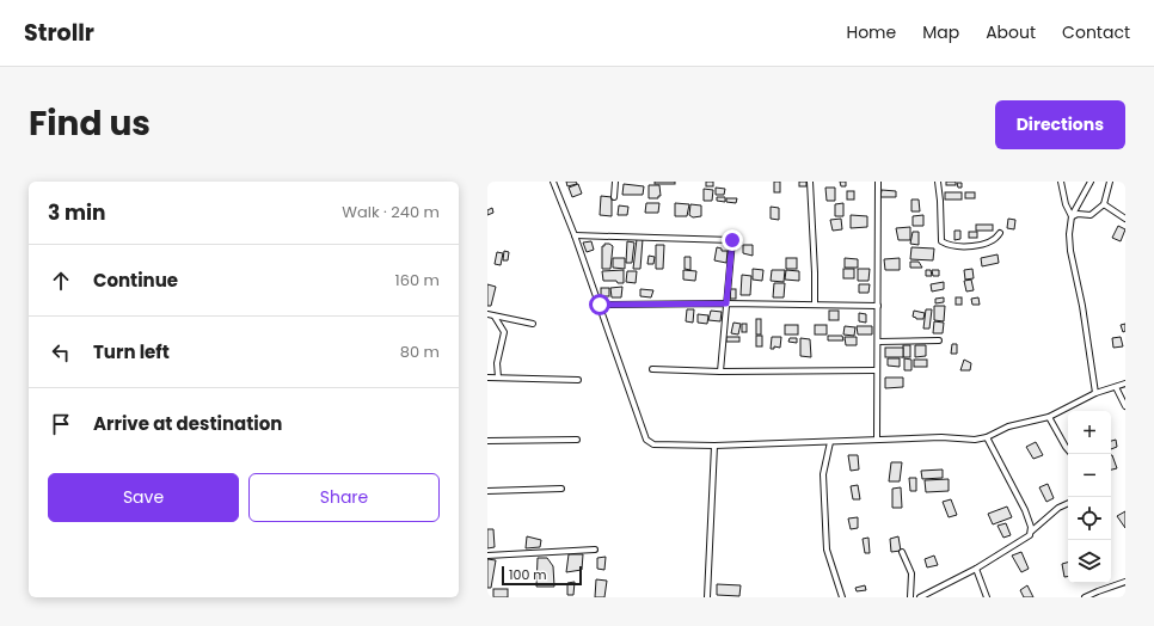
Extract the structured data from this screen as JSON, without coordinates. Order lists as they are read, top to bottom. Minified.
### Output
{"scale_bar":"100 m","page":{"header":"Strollr","nav":["Home","Map","About","Contact"],"title":"Find us","buttons":["Directions",["Save","Share"]],"heading":["3 min","Walk · 240 m"],"list":[["Continue","160 m"],["Turn left","80 m"],"Arrive at destination"],"map_buttons":["+","−"],"scale":"100 m"}}
